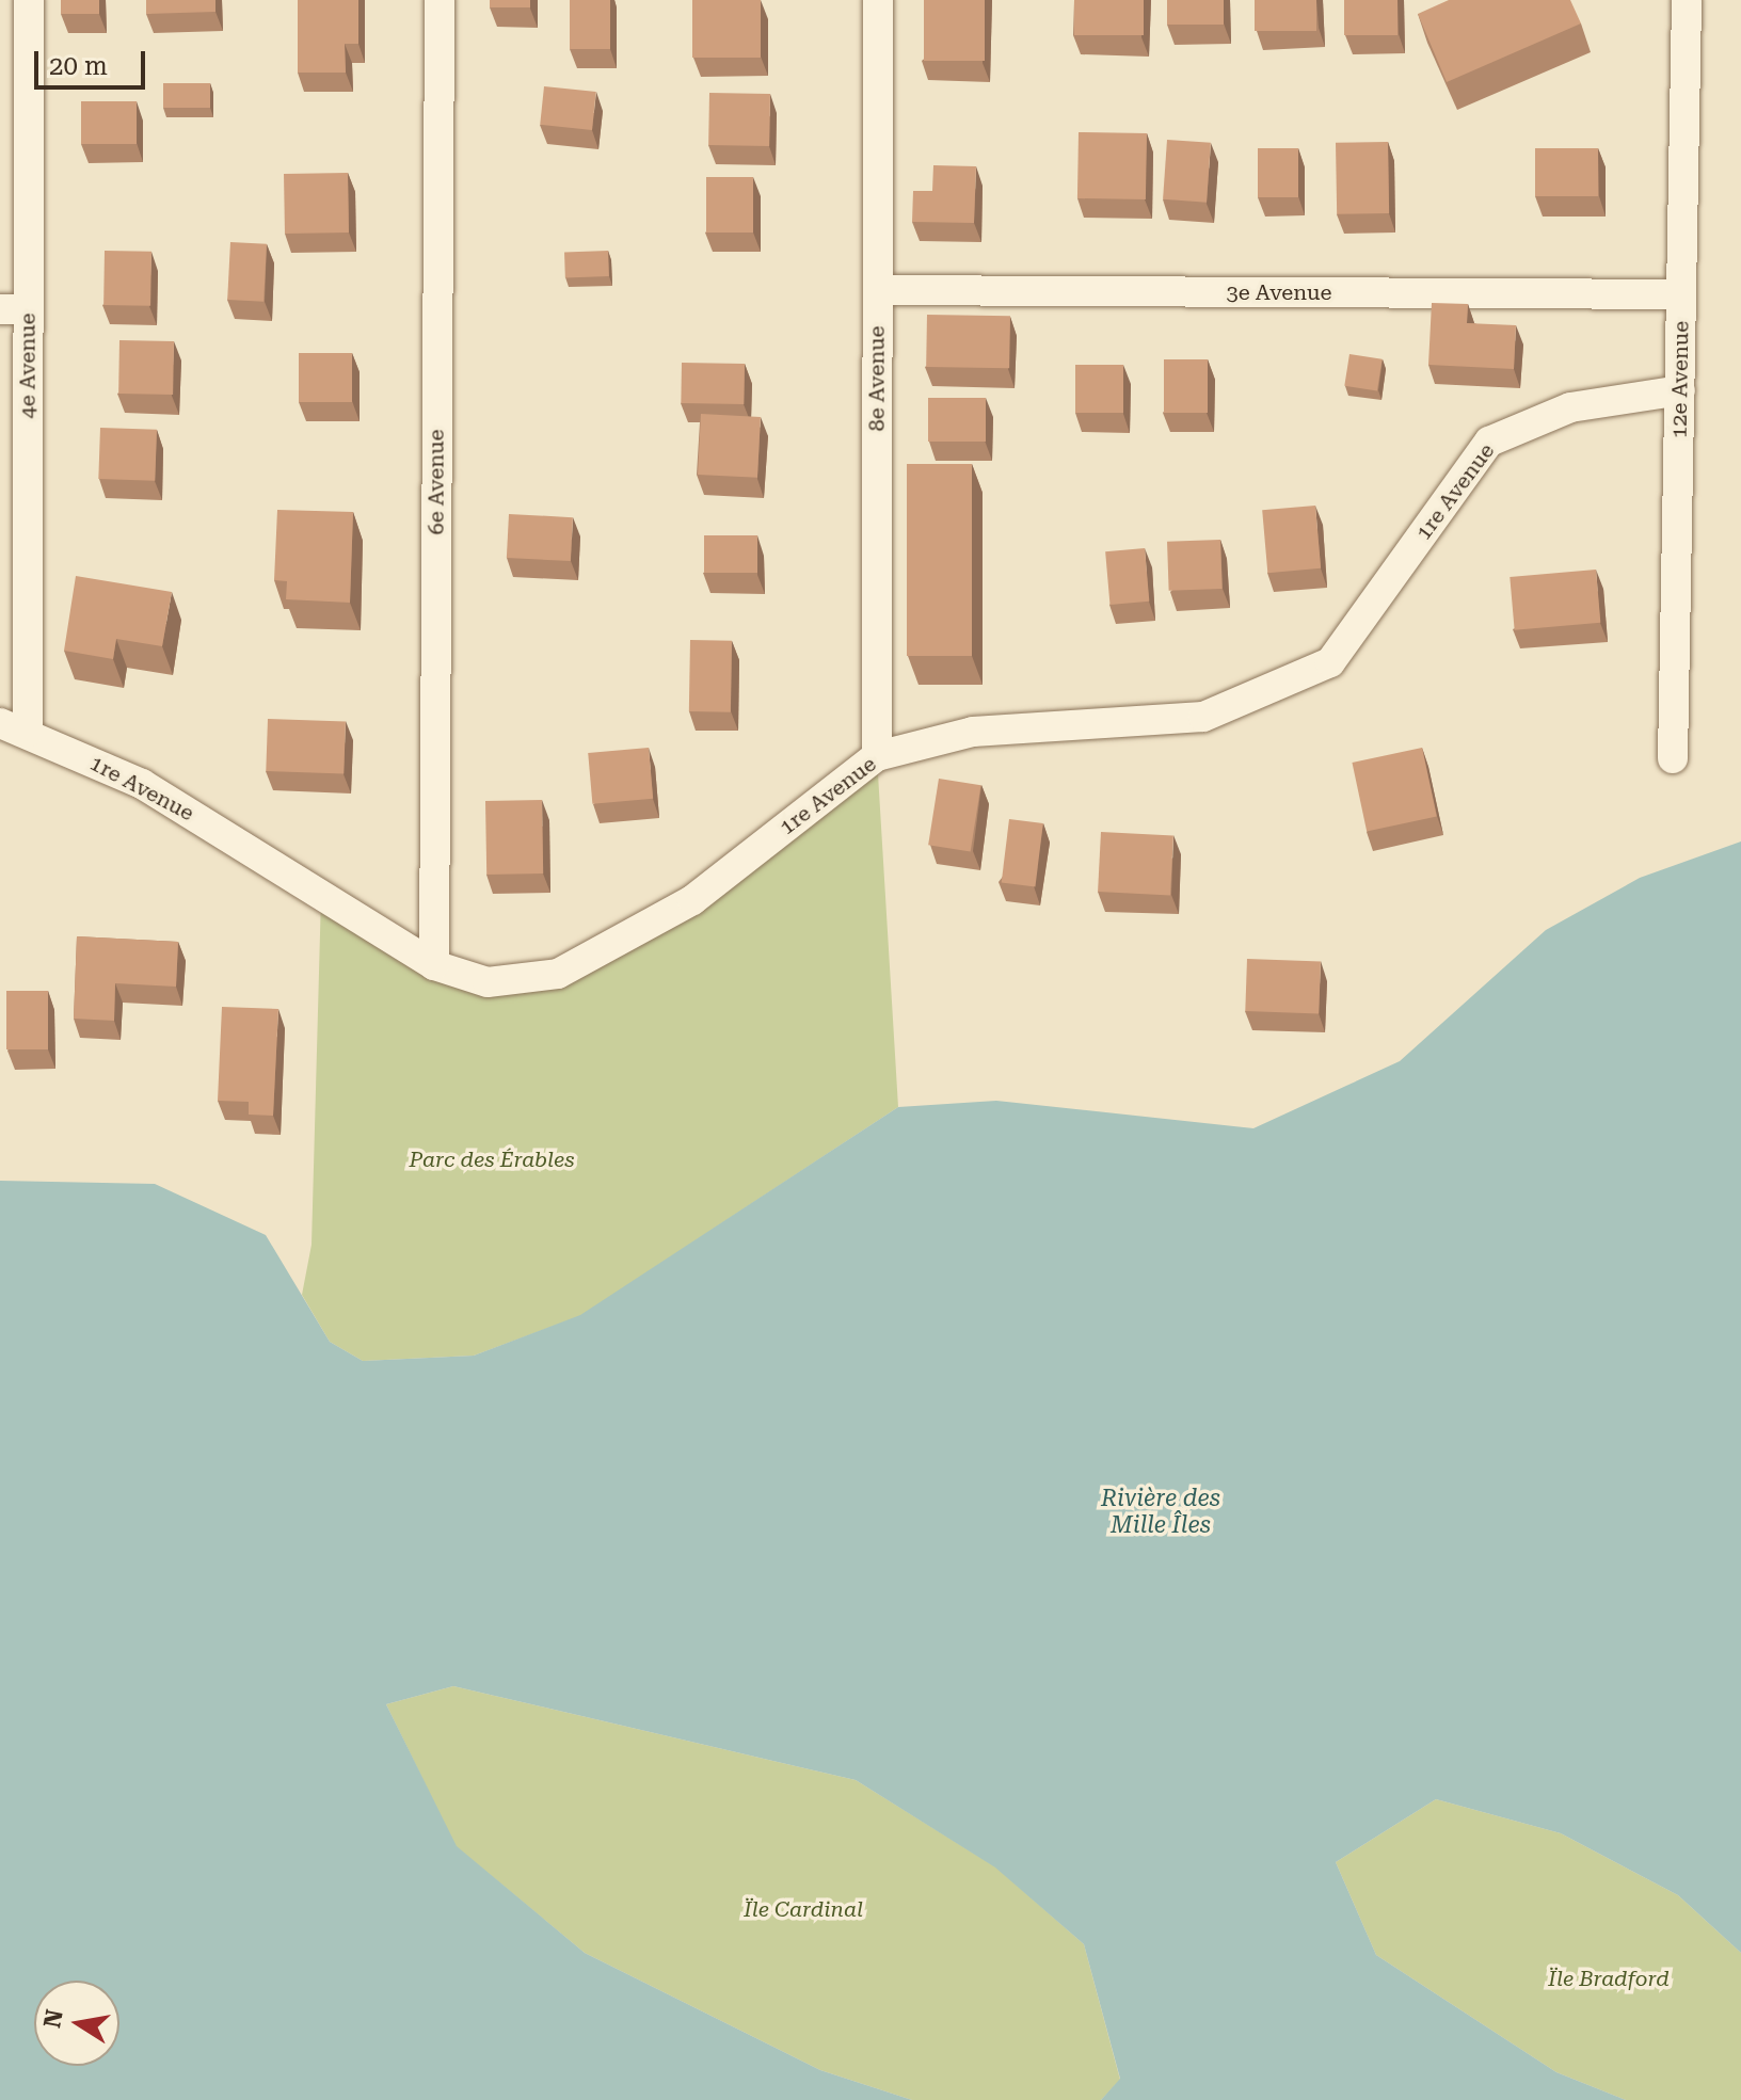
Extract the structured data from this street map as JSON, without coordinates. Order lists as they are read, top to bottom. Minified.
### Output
{"streets":{"street":["3e Avenue","4e Avenue","8e Avenue","12e Avenue","6e Avenue","1re Avenue"]},"crossings":[["3e Avenue","8e Avenue"],["3e Avenue","12e Avenue"],["4e Avenue","1re Avenue"],["8e Avenue","1re Avenue"],["12e Avenue","1re Avenue"],["6e Avenue","1re Avenue"]],"water":["Rivière des Mille Îles"],"parks":["Parc des Érables","Ïle Cardinal","Ïle Bradford"],"scale_bar":"20 m","north":"left"}
